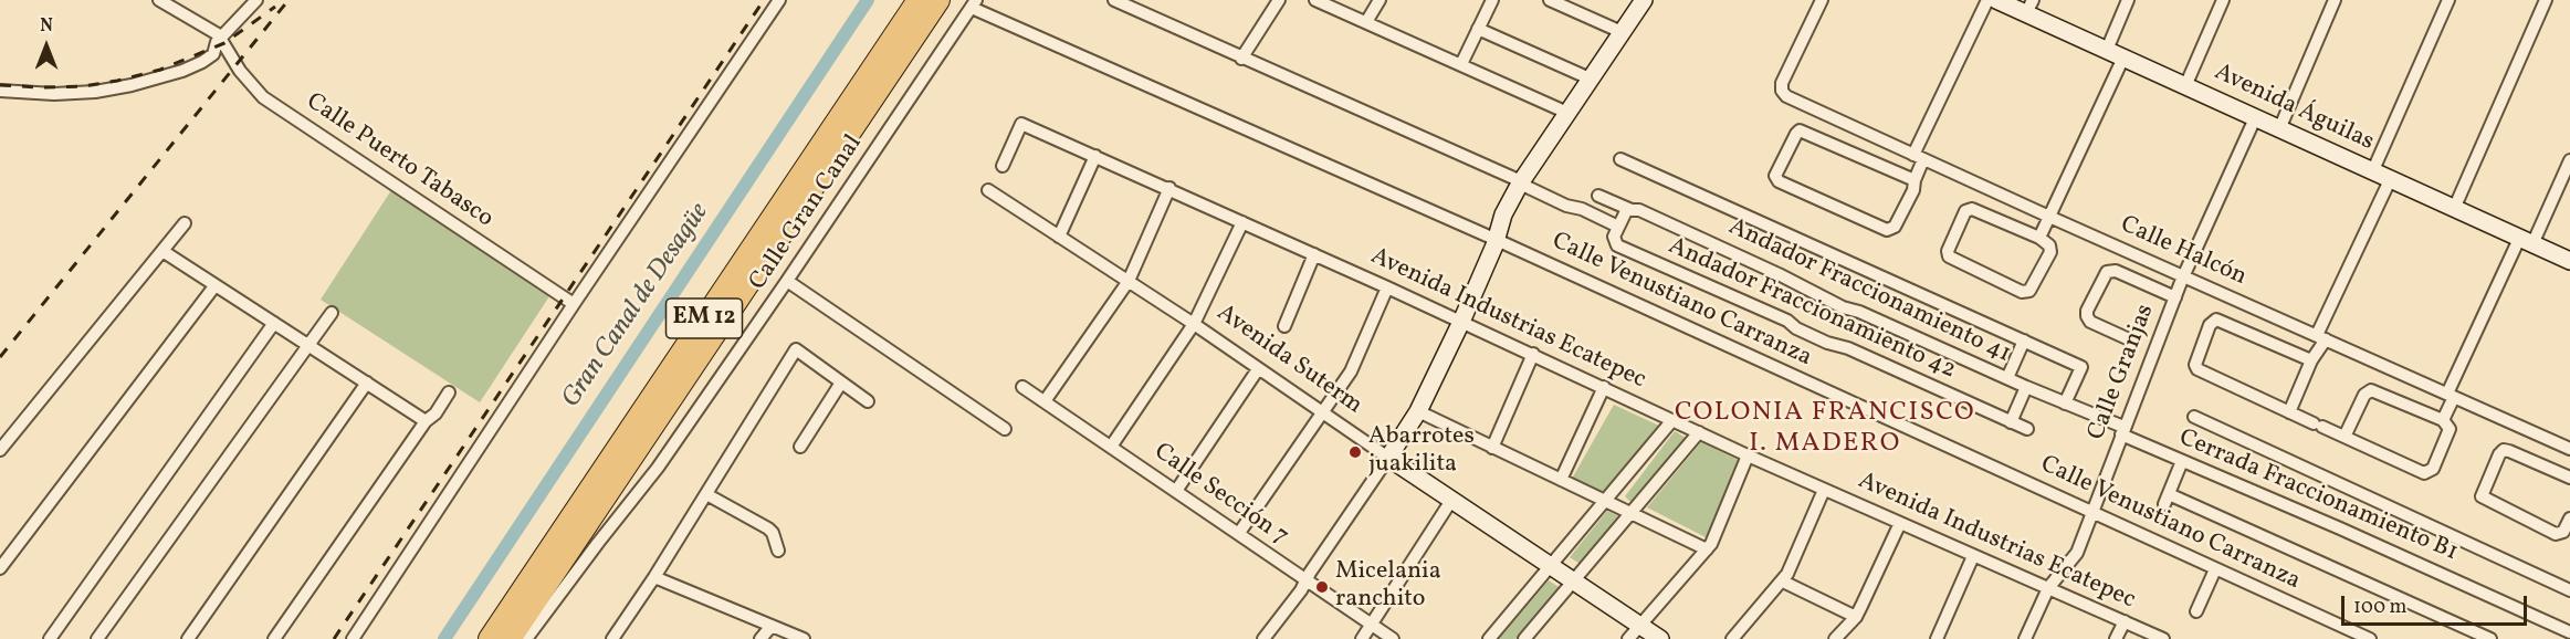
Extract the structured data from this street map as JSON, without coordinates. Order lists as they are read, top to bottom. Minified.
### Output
{"streets":{"highway":["EM 12"],"street":["Avenida Águilas","Calle Puerto Tabasco","Calle Gran Canal","Calle Halcón","Andador Fraccionamiento 41","Calle Venustiano Carranza","Andador Fraccionamiento 42","Avenida Industrias Ecatepec","Avenida Suterm","Calle Granjas","Calle Sección 7","Cerrada Fraccionamiento B1"]},"crossings":[["Avenida Águilas","Calle Granjas"],["Calle Gran Canal","Calle Venustiano Carranza"],["Calle Halcón","Calle Granjas"],["Andador Fraccionamiento 41","Calle Granjas"],["Andador Fraccionamiento 41","Cerrada Fraccionamiento B1"],["Calle Venustiano Carranza","Calle Granjas"],["Avenida Industrias Ecatepec","Calle Granjas"],["Calle Granjas","Cerrada Fraccionamiento B1"]],"districts":["COLONIA FRANCISCO I. MADERO"],"water":["Gran Canal de Desagüe"],"places":["Abarrotes juakilita","Micelania ranchito"],"scale_bar":"100 m","north":"top"}
